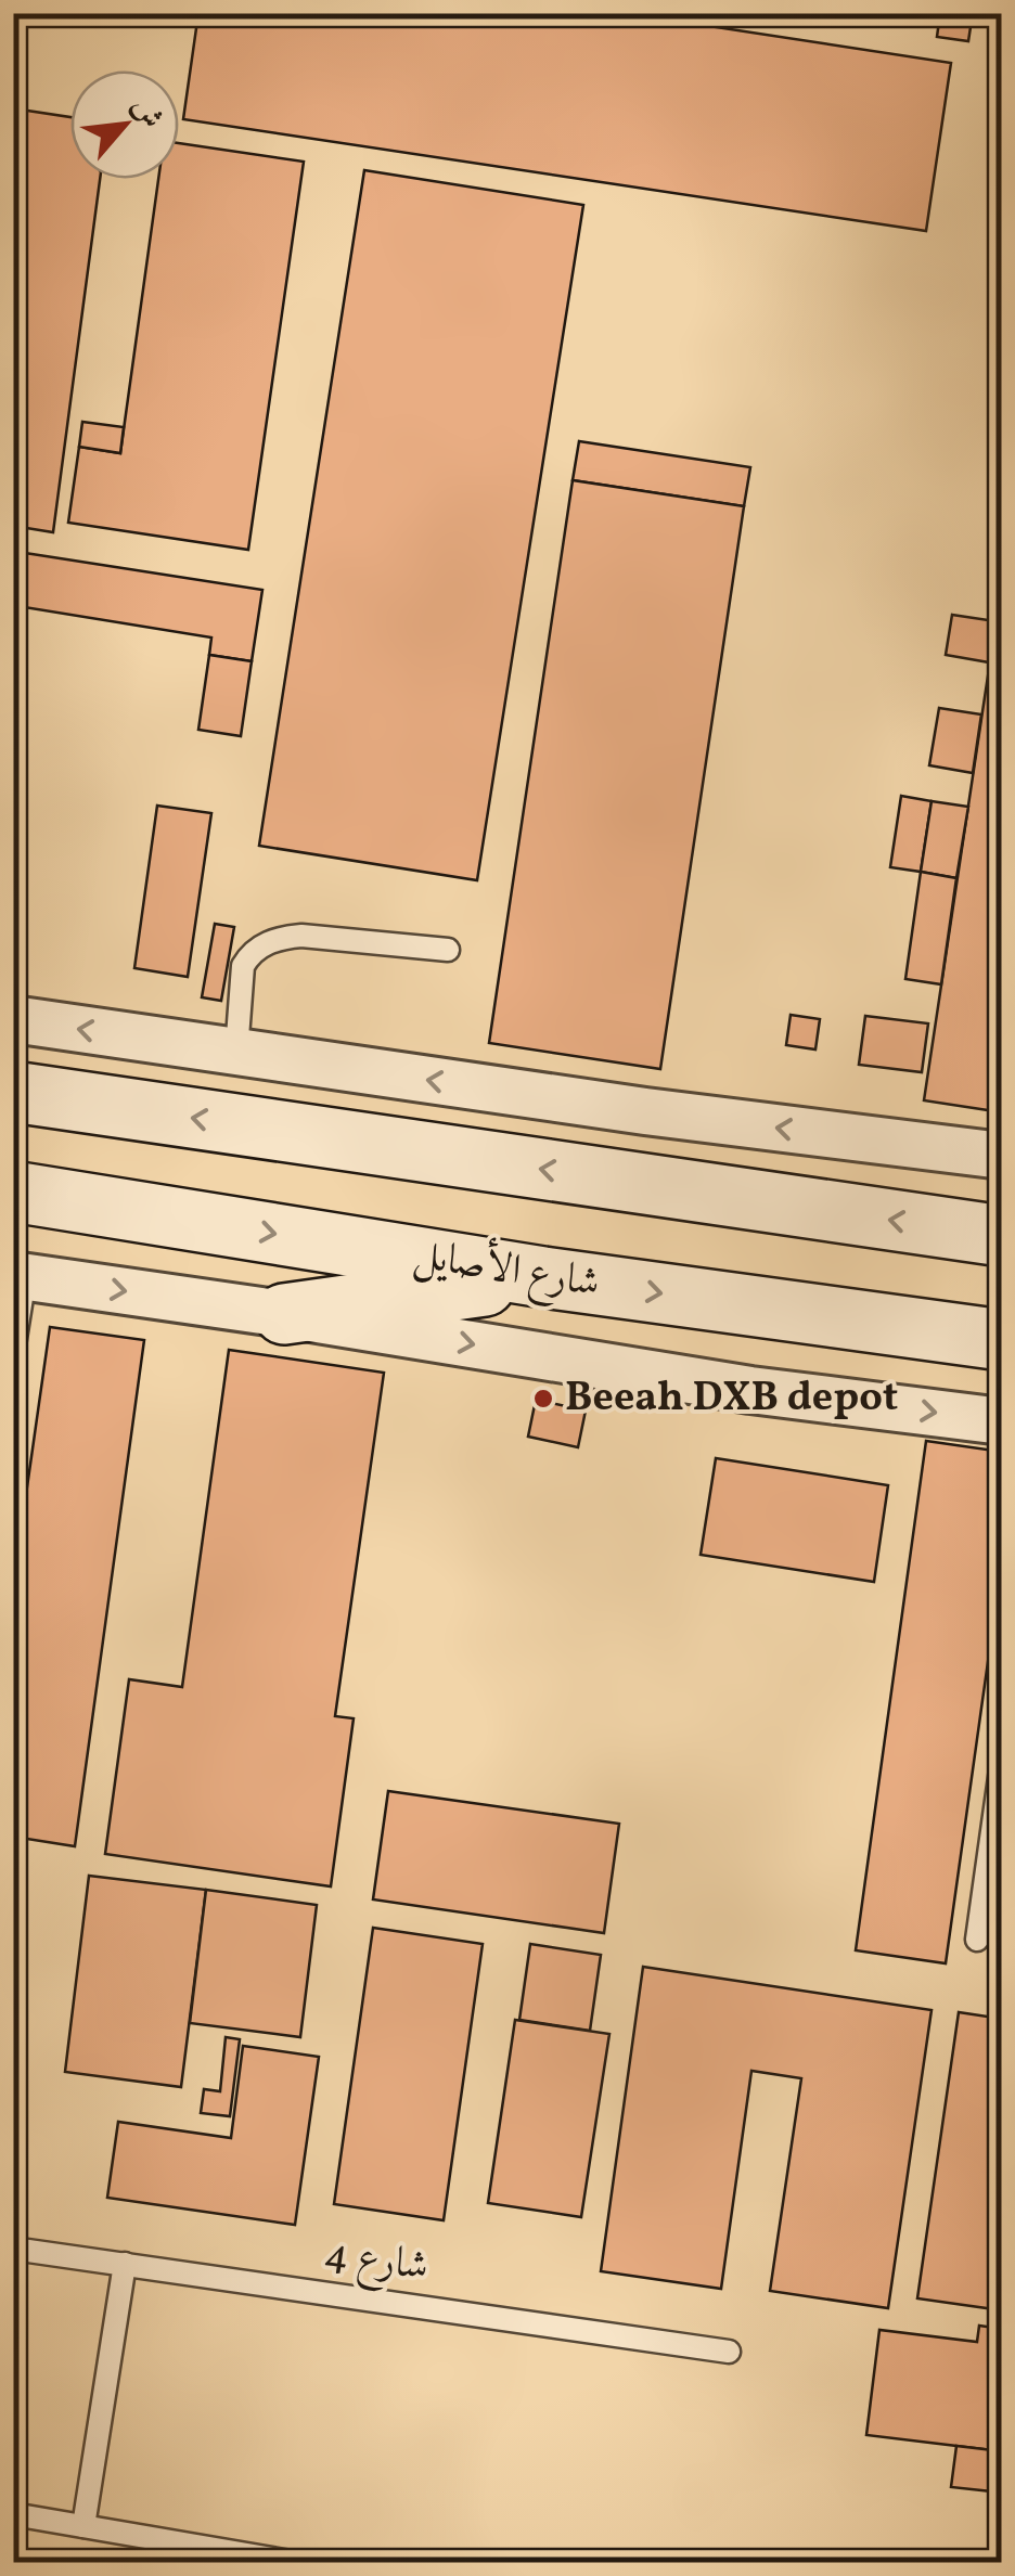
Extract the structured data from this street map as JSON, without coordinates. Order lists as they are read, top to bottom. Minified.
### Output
{"streets":{"main road":["شارع الأصايل"],"lane":["شارع 4"]},"places":["Beeah DXB depot"],"north":"top right"}
